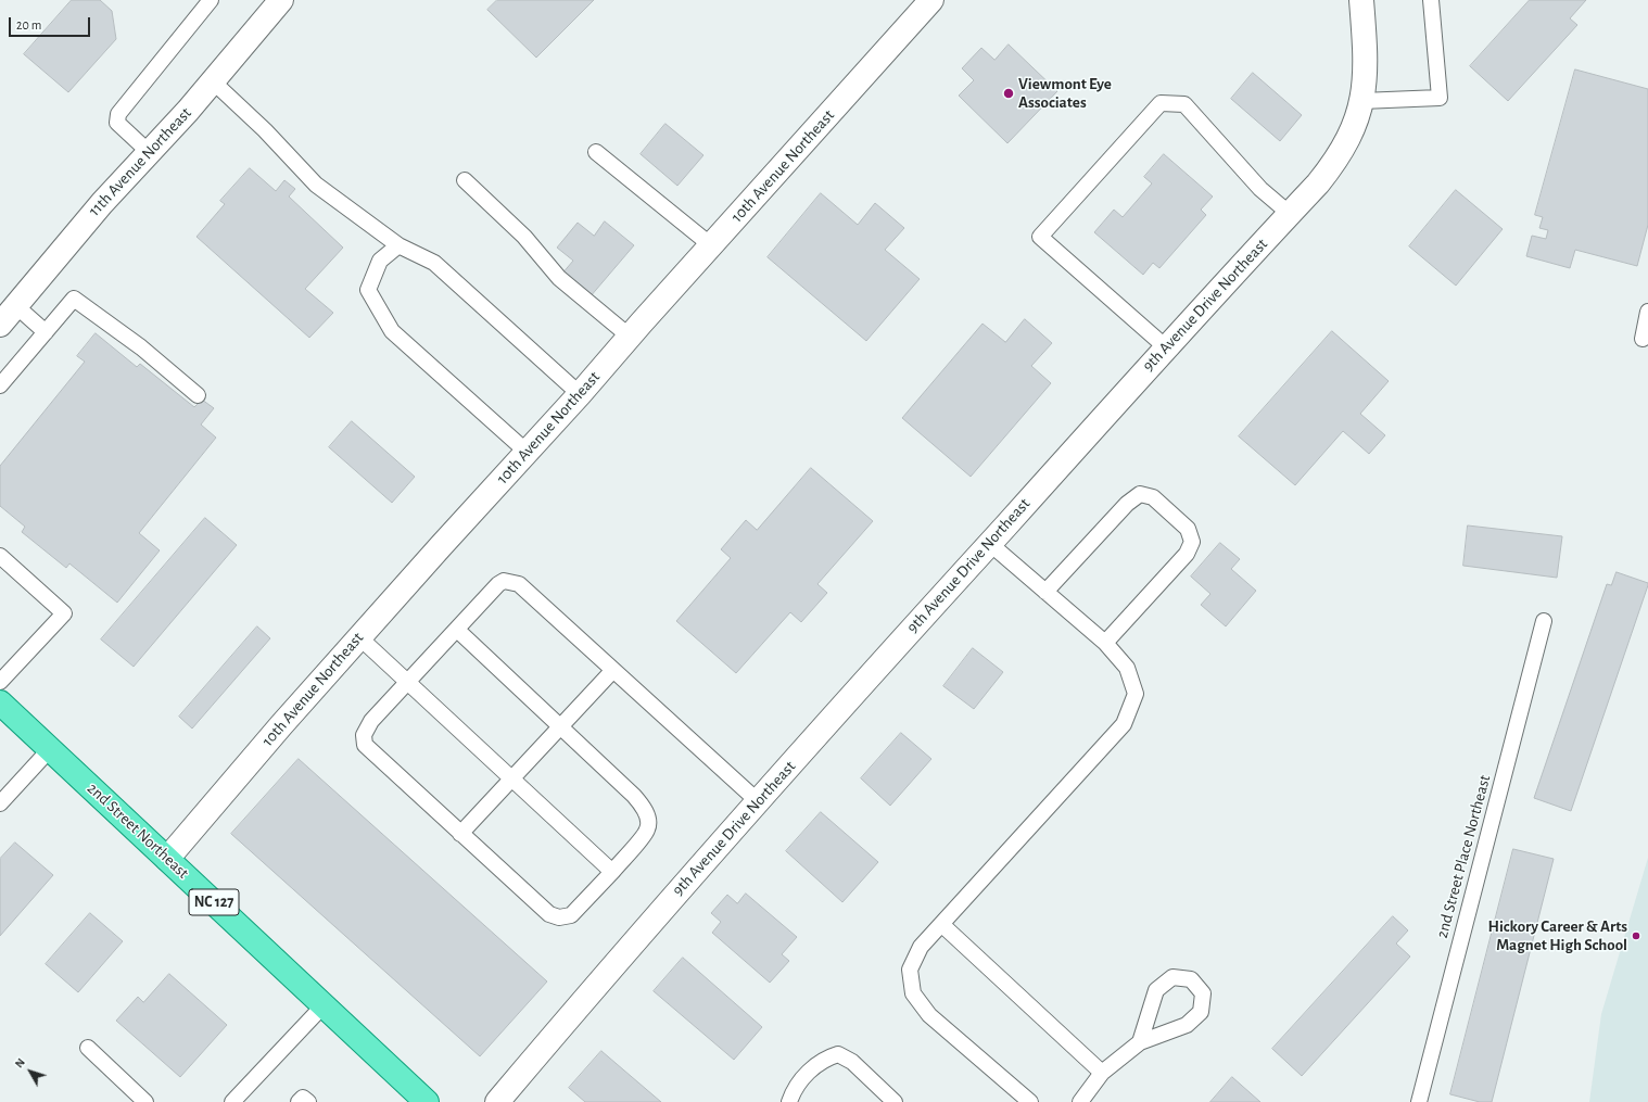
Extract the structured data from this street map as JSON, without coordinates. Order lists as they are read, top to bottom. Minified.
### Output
{"streets":{"main road":["2nd Street Northeast","NC 127"],"street":["11th Avenue Northeast","10th Avenue Northeast","9th Avenue Drive Northeast"],"lane":["2nd Street Place Northeast"]},"crossings":[["10th Avenue Northeast","2nd Street Northeast"]],"places":["Viewmont Eye Associates","Hickory Career & Arts Magnet High School"],"scale_bar":"20 m","north":"top left"}
